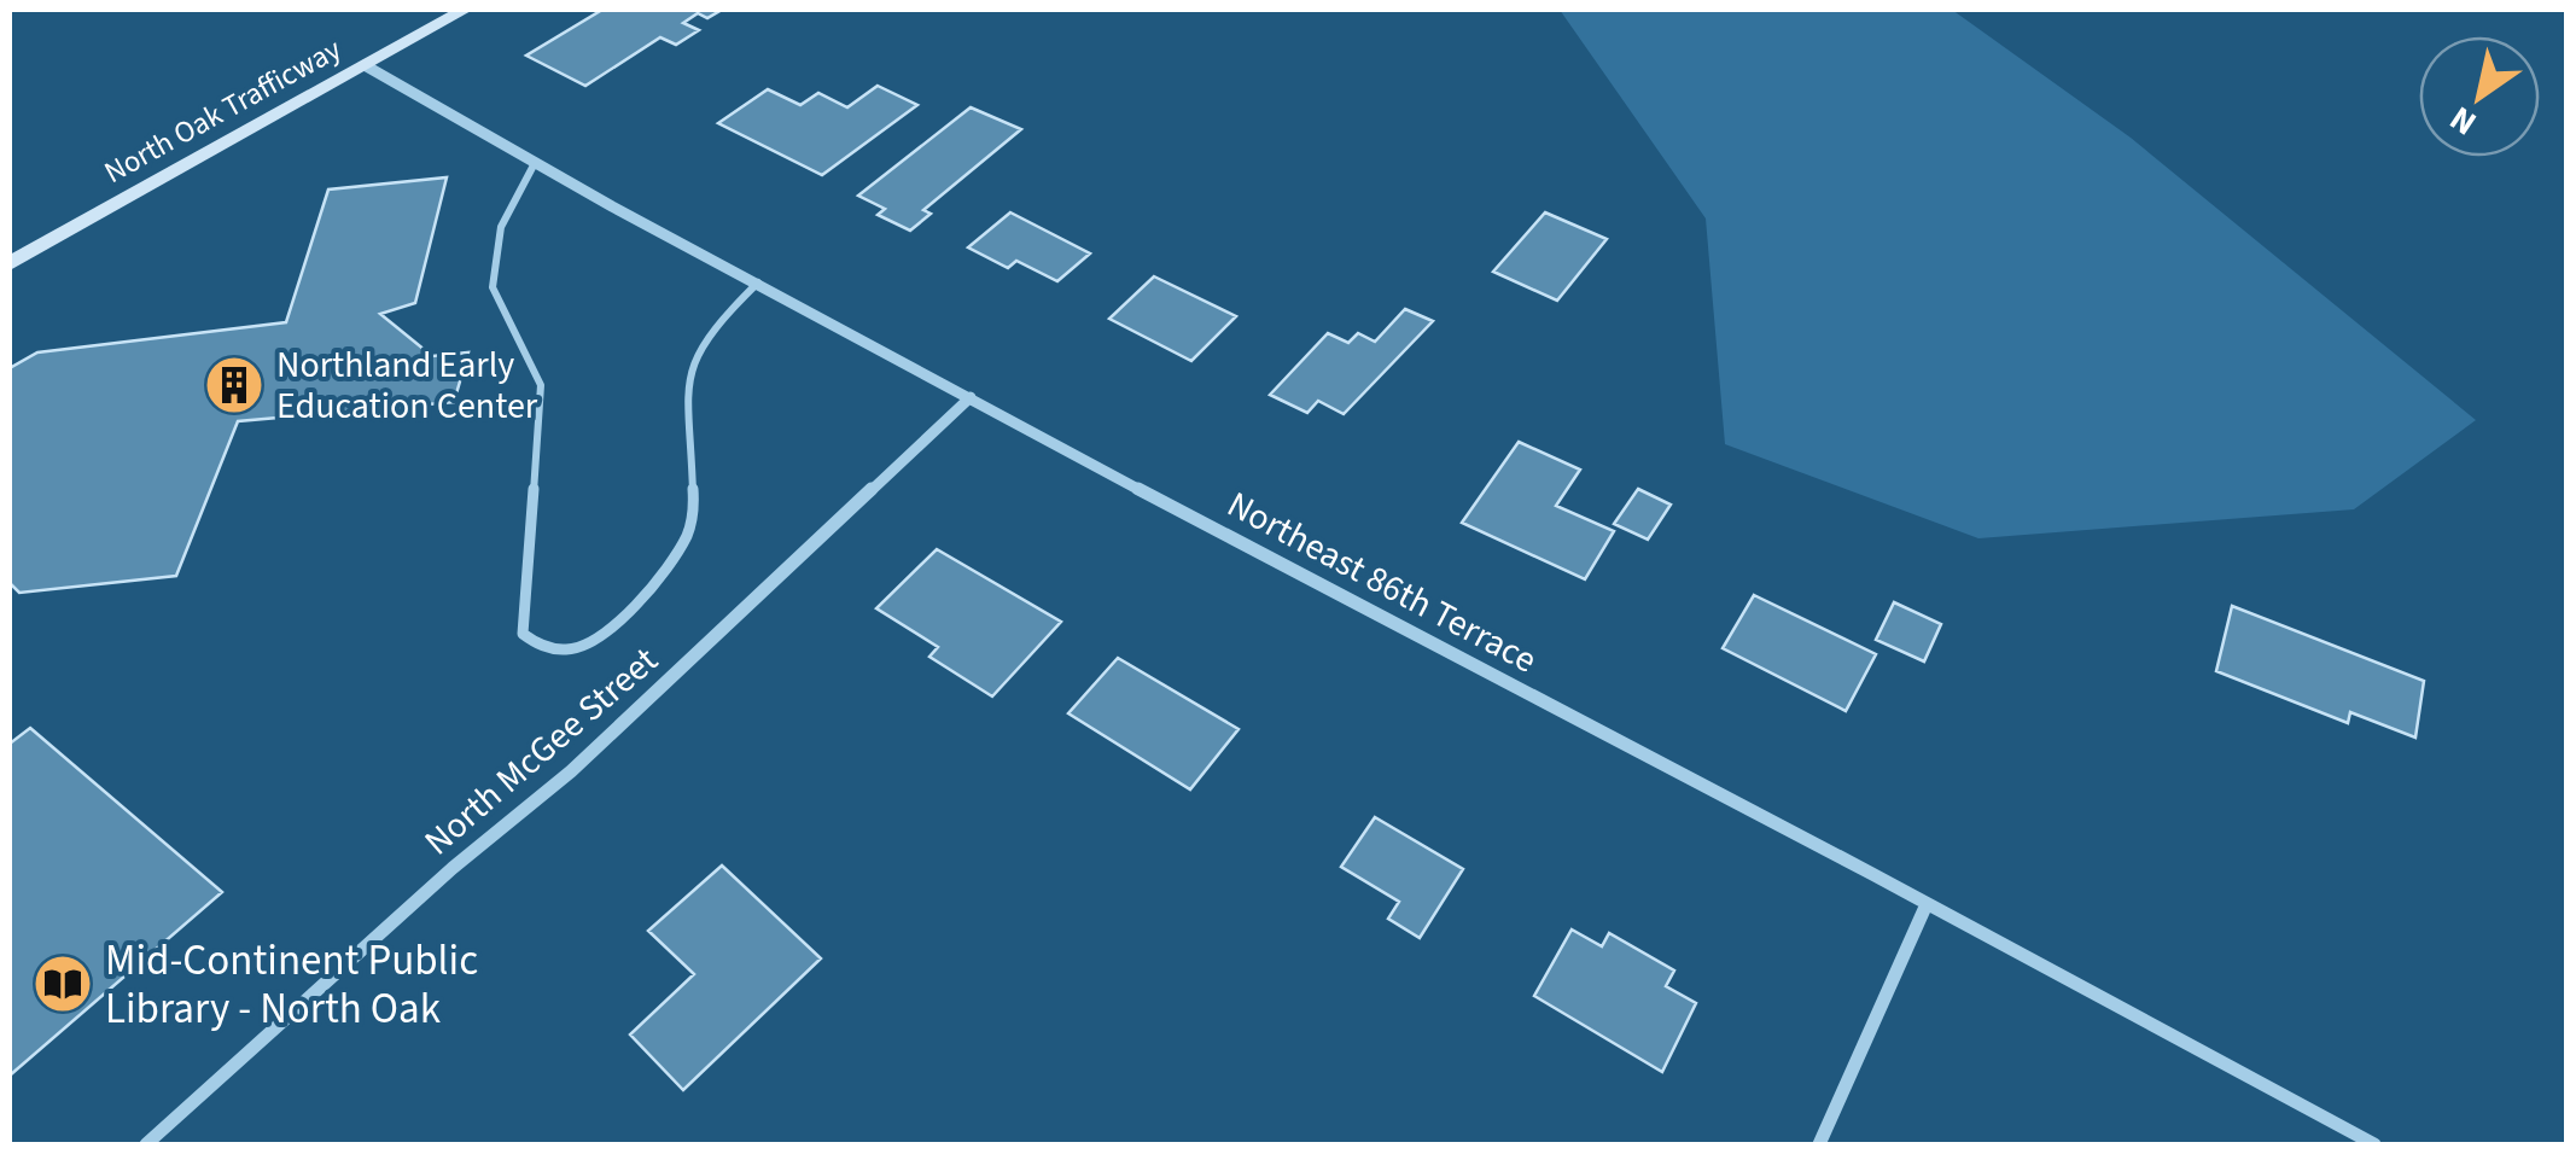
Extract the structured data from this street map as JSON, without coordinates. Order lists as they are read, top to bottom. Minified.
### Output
{"streets":{"main road":["North Oak Trafficway"],"street":["Northeast 86th Terrace","North McGee Street"]},"crossings":[["North Oak Trafficway","Northeast 86th Terrace"],["Northeast 86th Terrace","North McGee Street"]],"places":{"building":["Northland Early Education Center"],"library":["Mid-Continent Public Library - North Oak"]},"north":"bottom left"}
